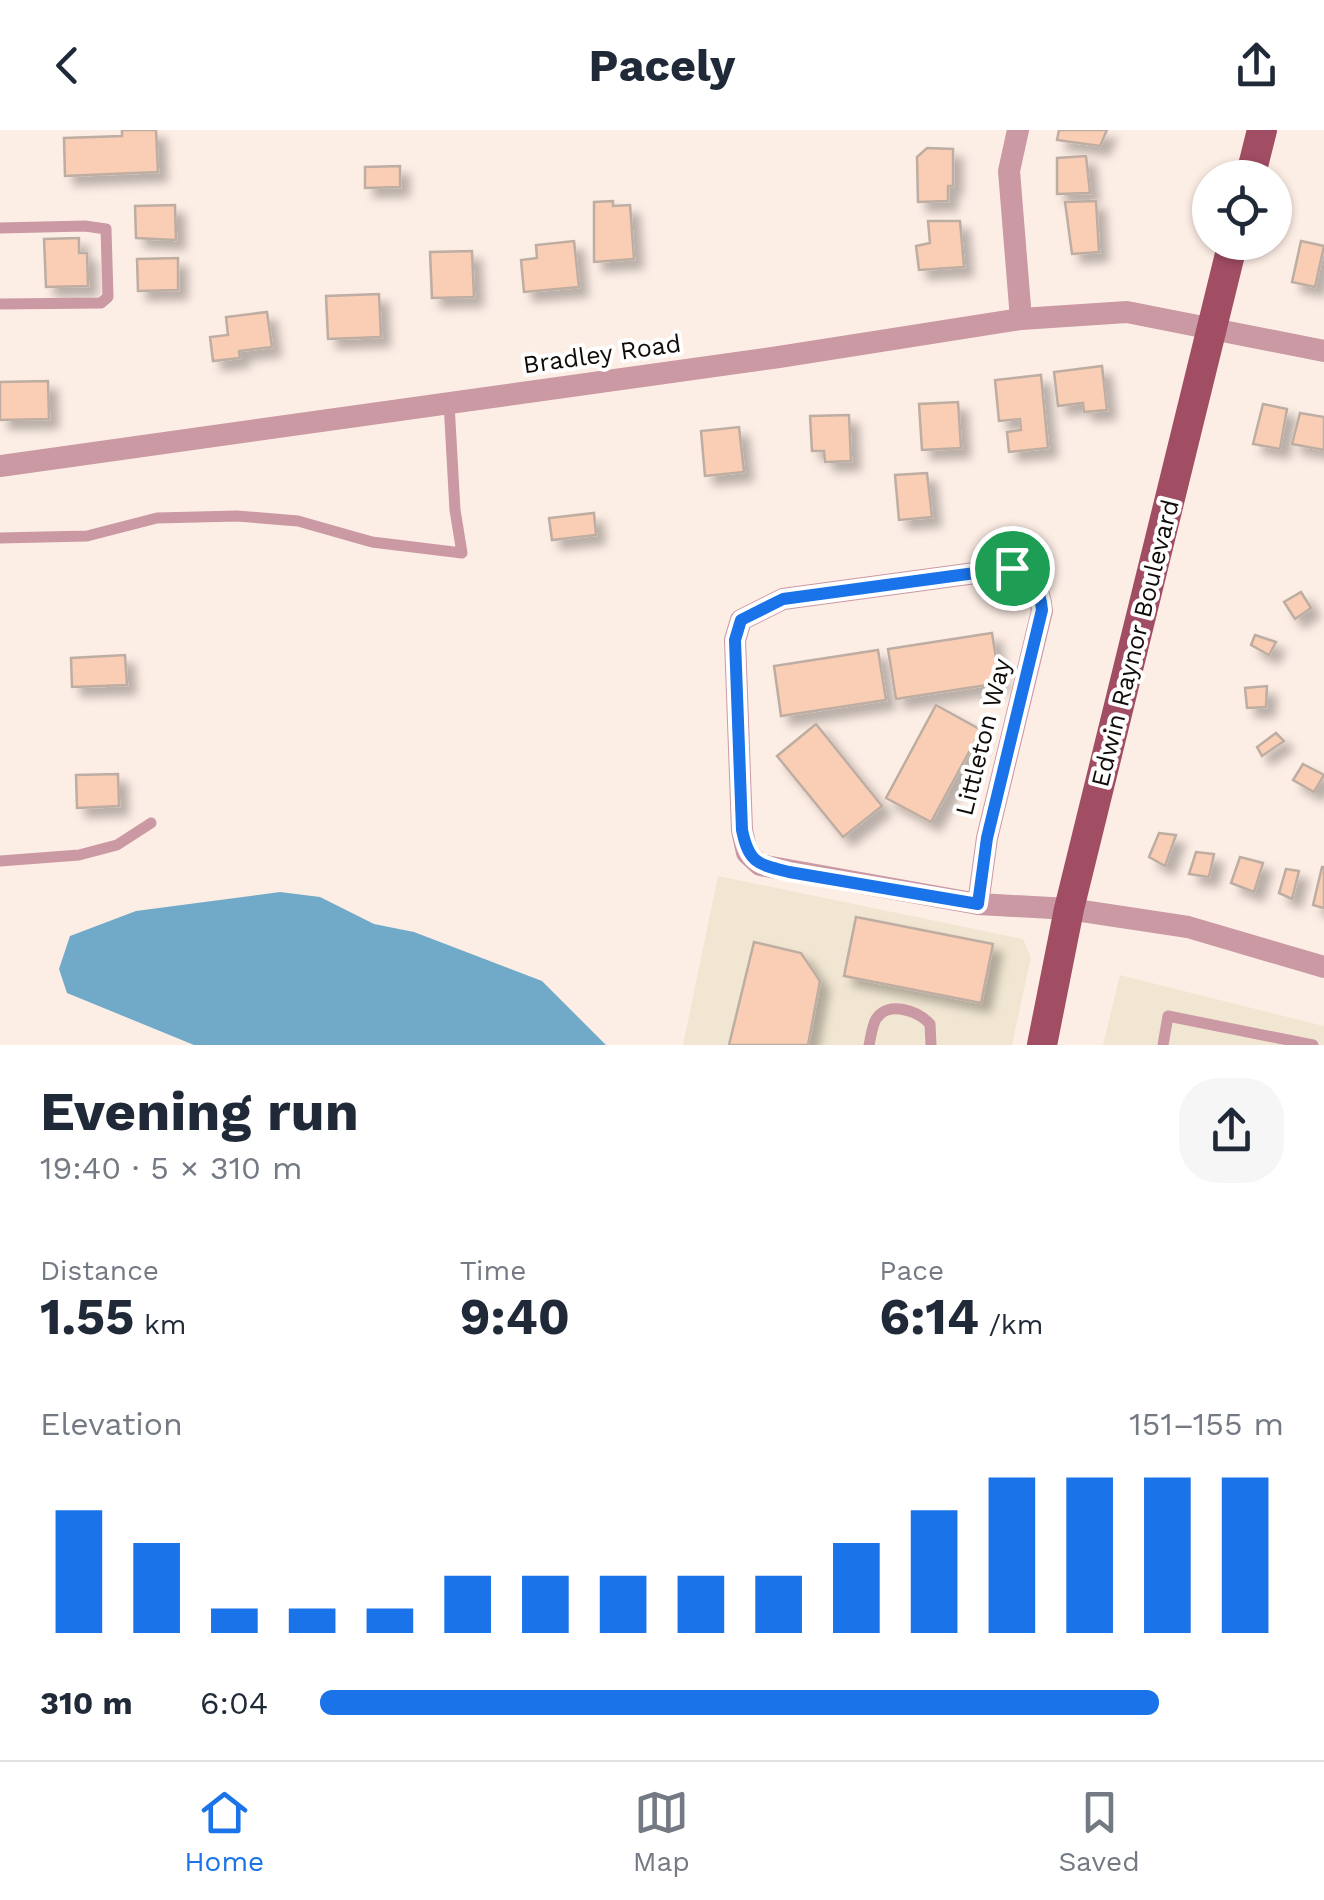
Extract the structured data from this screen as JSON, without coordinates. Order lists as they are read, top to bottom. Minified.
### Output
{"streets":{"main road":["Edwin Raynor Boulevard"],"street":["Bradley Road","Littleton Way"]},"crossings":[["Bradley Road","Edwin Raynor Boulevard"],["Edwin Raynor Boulevard","Littleton Way"]],"page":{"header":"Pacely","heading":["Evening run","19:40 · 5 × 310 m"],"stats":[["Distance","1.55 km"],["Time","9:40"],["Pace","6:14 /km"]],"chart":["Elevation","151–155 m"],"list":[{"name":"310 m","note":"6:04"}],"tabs":["Home","Map","Saved"]}}
